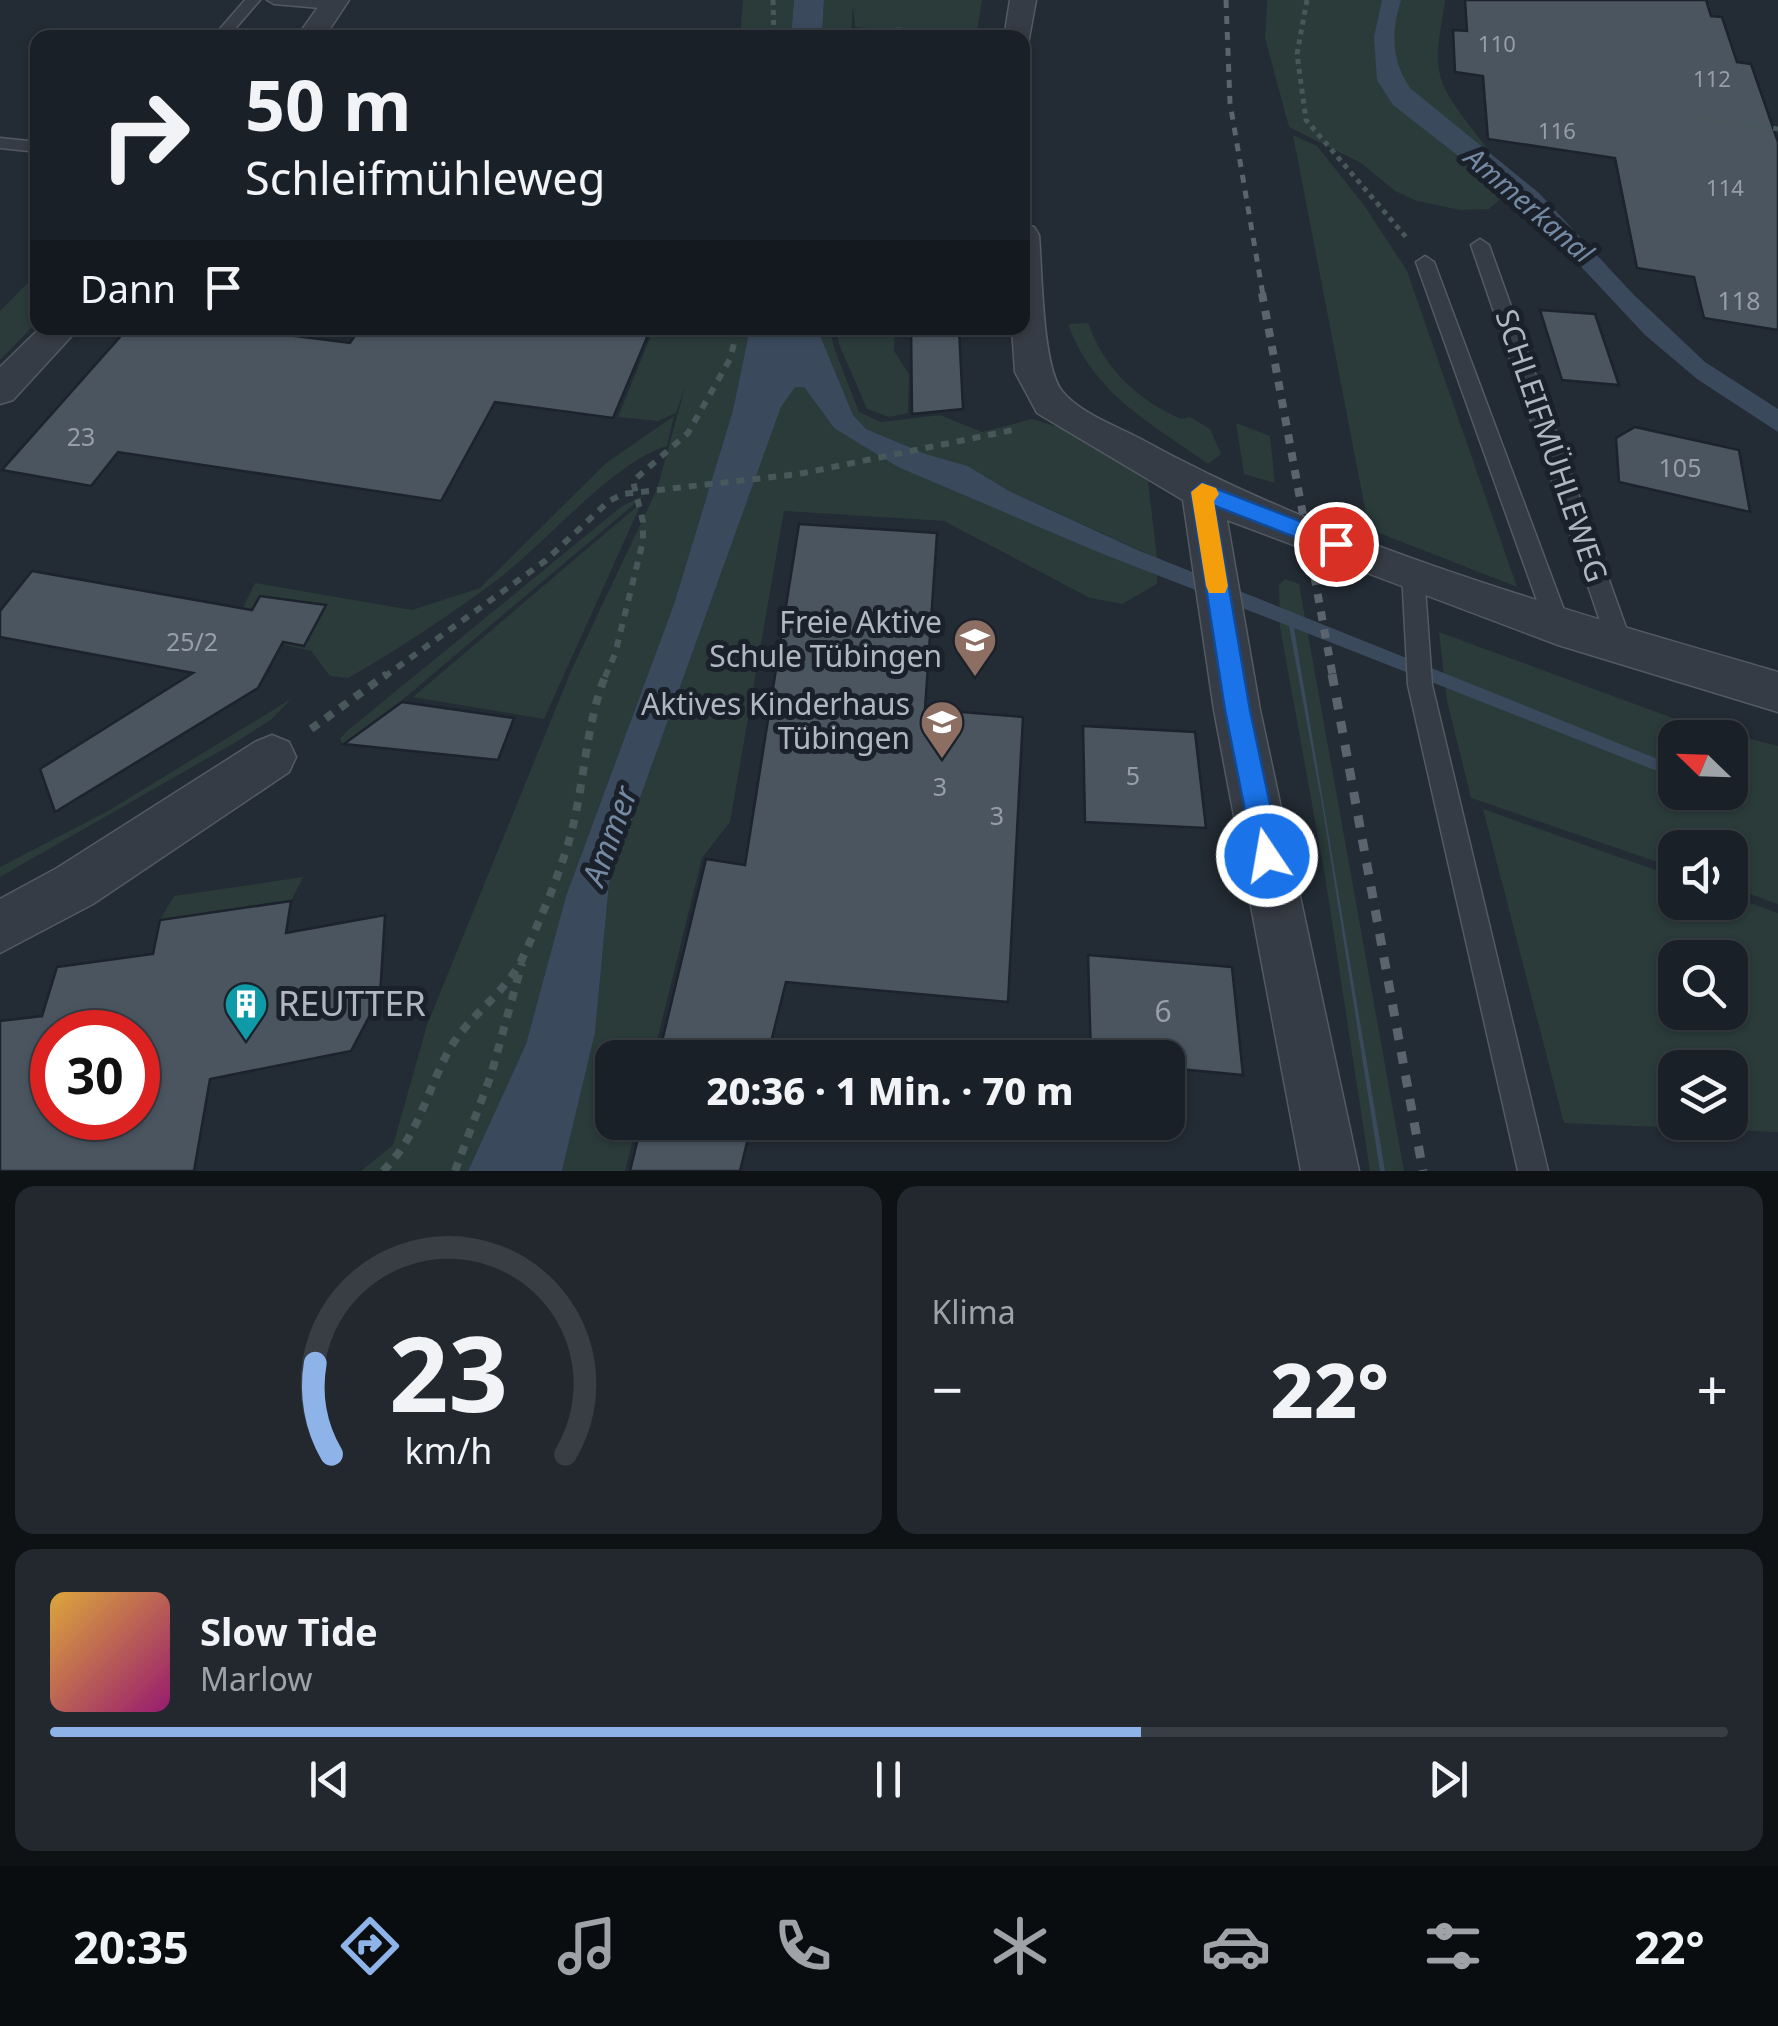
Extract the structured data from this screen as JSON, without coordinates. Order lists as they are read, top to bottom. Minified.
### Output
{"streets":{"street":["SCHLEIFMÜHLEWEG"]},"water":["Ammerkanal","Ammer"],"places":{"school or university":["Freie Aktive Schule Tübingen","Aktives Kinderhaus Tübingen"],"building":["REUTTER"]},"house_numbers":["110","112","116","114","118","23","105","25/2","5","3","3","6"],"north":"top left","page":{"turn":["50 m","Schleifmühleweg"],"then":"Dann","limit":"30","trip":"20:36 · 1 Min. · 70 m","tile":"Klima","heat":["−","22°","+"],"song":["Slow Tide","Marlow"],"tabs":["20:35","22°"],"gauge":["23","km/h"]}}
